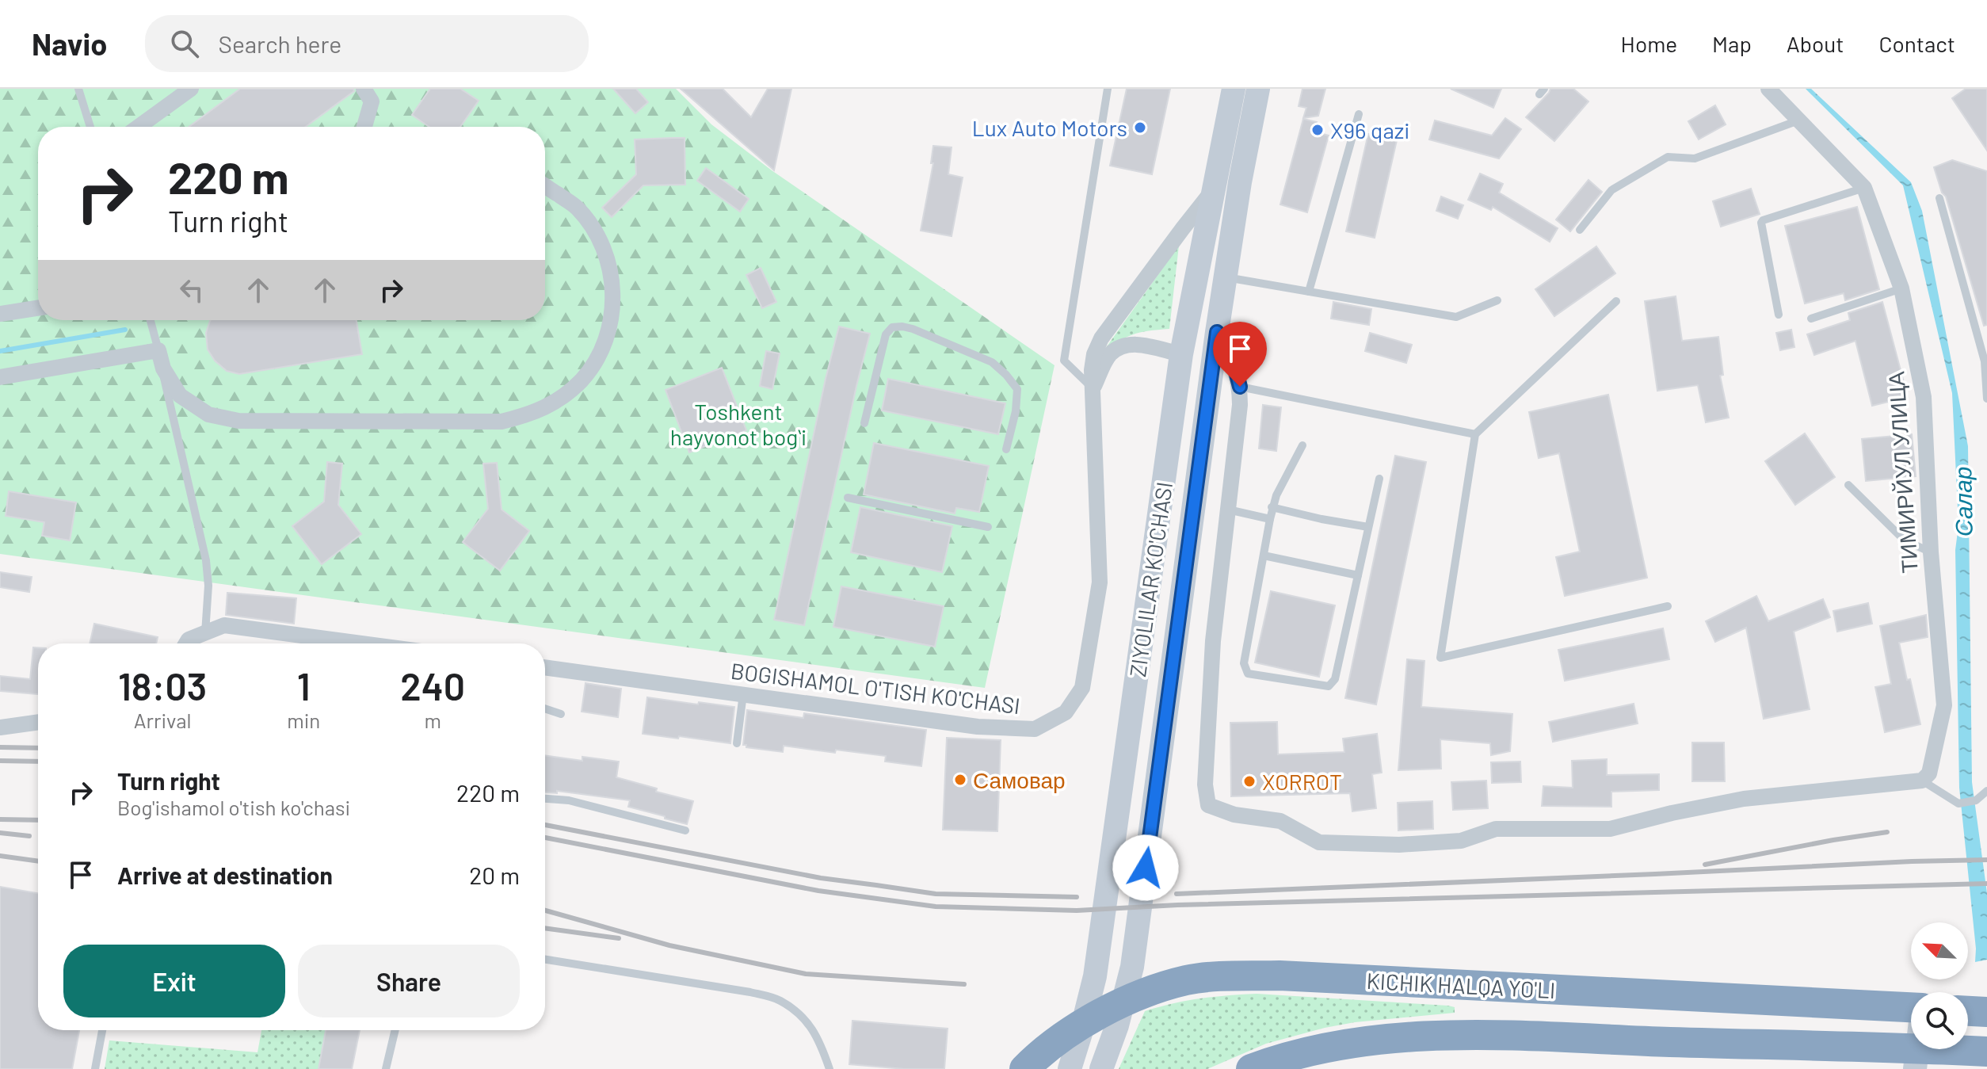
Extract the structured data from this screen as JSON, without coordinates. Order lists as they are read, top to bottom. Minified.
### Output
{"streets":{"highway":["KICHIK HALQA YO'LI"],"main road":["ZIYOLILAR KO'CHASI"],"street":["ТИМИРЙУЛ УЛИЦА","BOGISHAMOL O'TISH KO'CHASI"]},"crossings":[["ZIYOLILAR KO'CHASI","BOGISHAMOL O'TISH KO'CHASI"]],"water":["Салар"],"parks":["Toshkent hayvonot bogʻi"],"places":["Lux Auto Motors","X96 qazi","Самовар","XORROT"],"north":"top left","page":{"header":"Navio","search":"Search here","nav":["Home","Map","About","Contact"],"turn":["220 m","Turn right"],"eta":["18:03","Arrival","1","min","240","m"],"list":[{"name":"Turn right","note":"Bog'ishamol o'tish ko'chasi","value":"220 m"},{"name":"Arrive at destination","value":"20 m"}],"buttons":["Exit","Share"]}}
